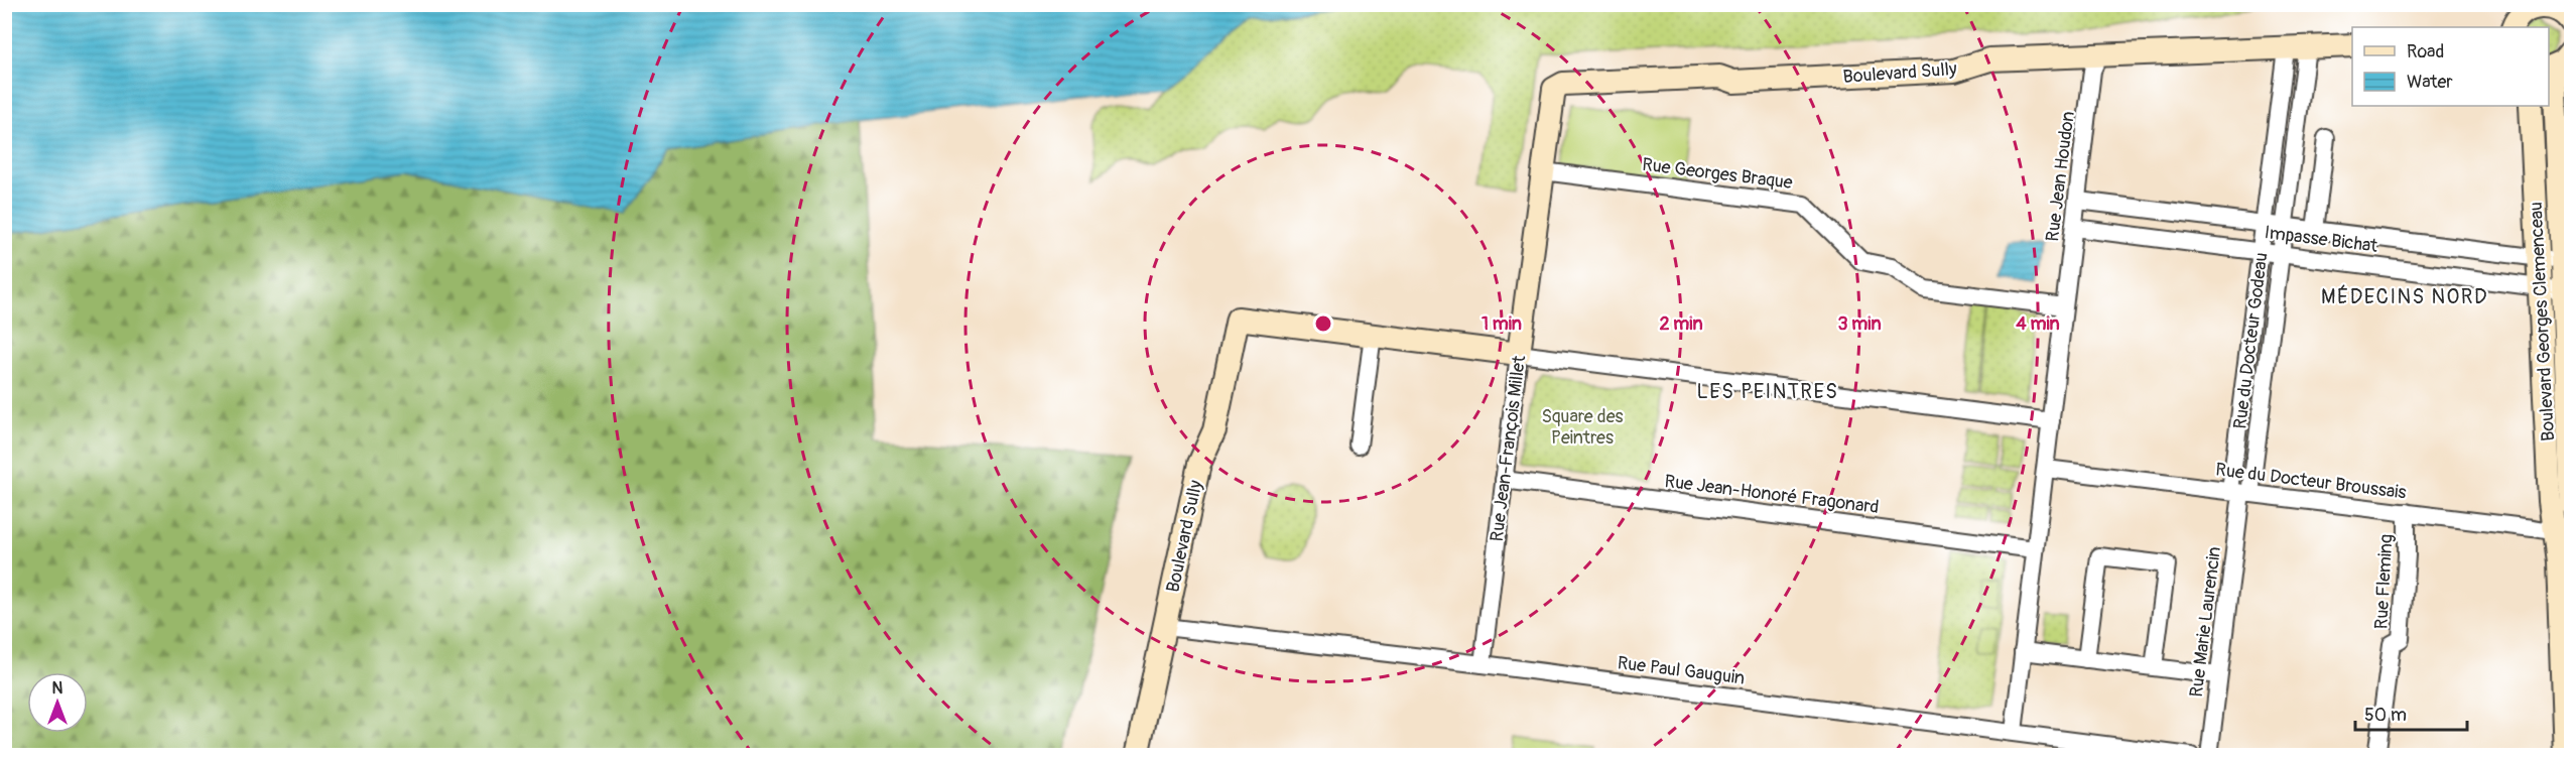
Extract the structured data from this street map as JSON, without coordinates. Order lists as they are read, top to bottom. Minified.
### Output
{"streets":{"street":["Boulevard Sully","Rue Georges Braque","Rue Jean Houdon","Impasse Bichat","Boulevard Georges Clemenceau","Rue du Docteur Godeau","Rue Jean-François Millet","Rue du Docteur Broussais","Rue Jean-Honoré Fragonard","Rue Fleming","Rue Marie Laurencin","Rue Paul Gauguin"]},"crossings":[["Boulevard Sully","Rue Jean Houdon"],["Boulevard Sully","Rue du Docteur Godeau"],["Boulevard Sully","Rue Jean-François Millet"],["Boulevard Sully","Rue Paul Gauguin"],["Rue Georges Braque","Rue Jean Houdon"],["Rue Georges Braque","Rue Jean-François Millet"],["Rue Jean Houdon","Impasse Bichat"],["Impasse Bichat","Boulevard Georges Clemenceau"],["Impasse Bichat","Rue du Docteur Godeau"],["Boulevard Georges Clemenceau","Rue du Docteur Broussais"],["Rue du Docteur Godeau","Rue du Docteur Broussais"],["Rue du Docteur Godeau","Rue Marie Laurencin"],["Rue Jean-François Millet","Rue Jean-Honoré Fragonard"],["Rue Jean-François Millet","Rue Paul Gauguin"],["Rue du Docteur Broussais","Rue Fleming"],["Rue du Docteur Broussais","Rue Marie Laurencin"]],"districts":["MÉDECINS NORD","LES PEINTRES"],"parks":["Square des Peintres"],"legend":["Road","Water"],"scale_bar":"50 m","north":"top","rings":["1 min","2 min","3 min","4 min"]}
